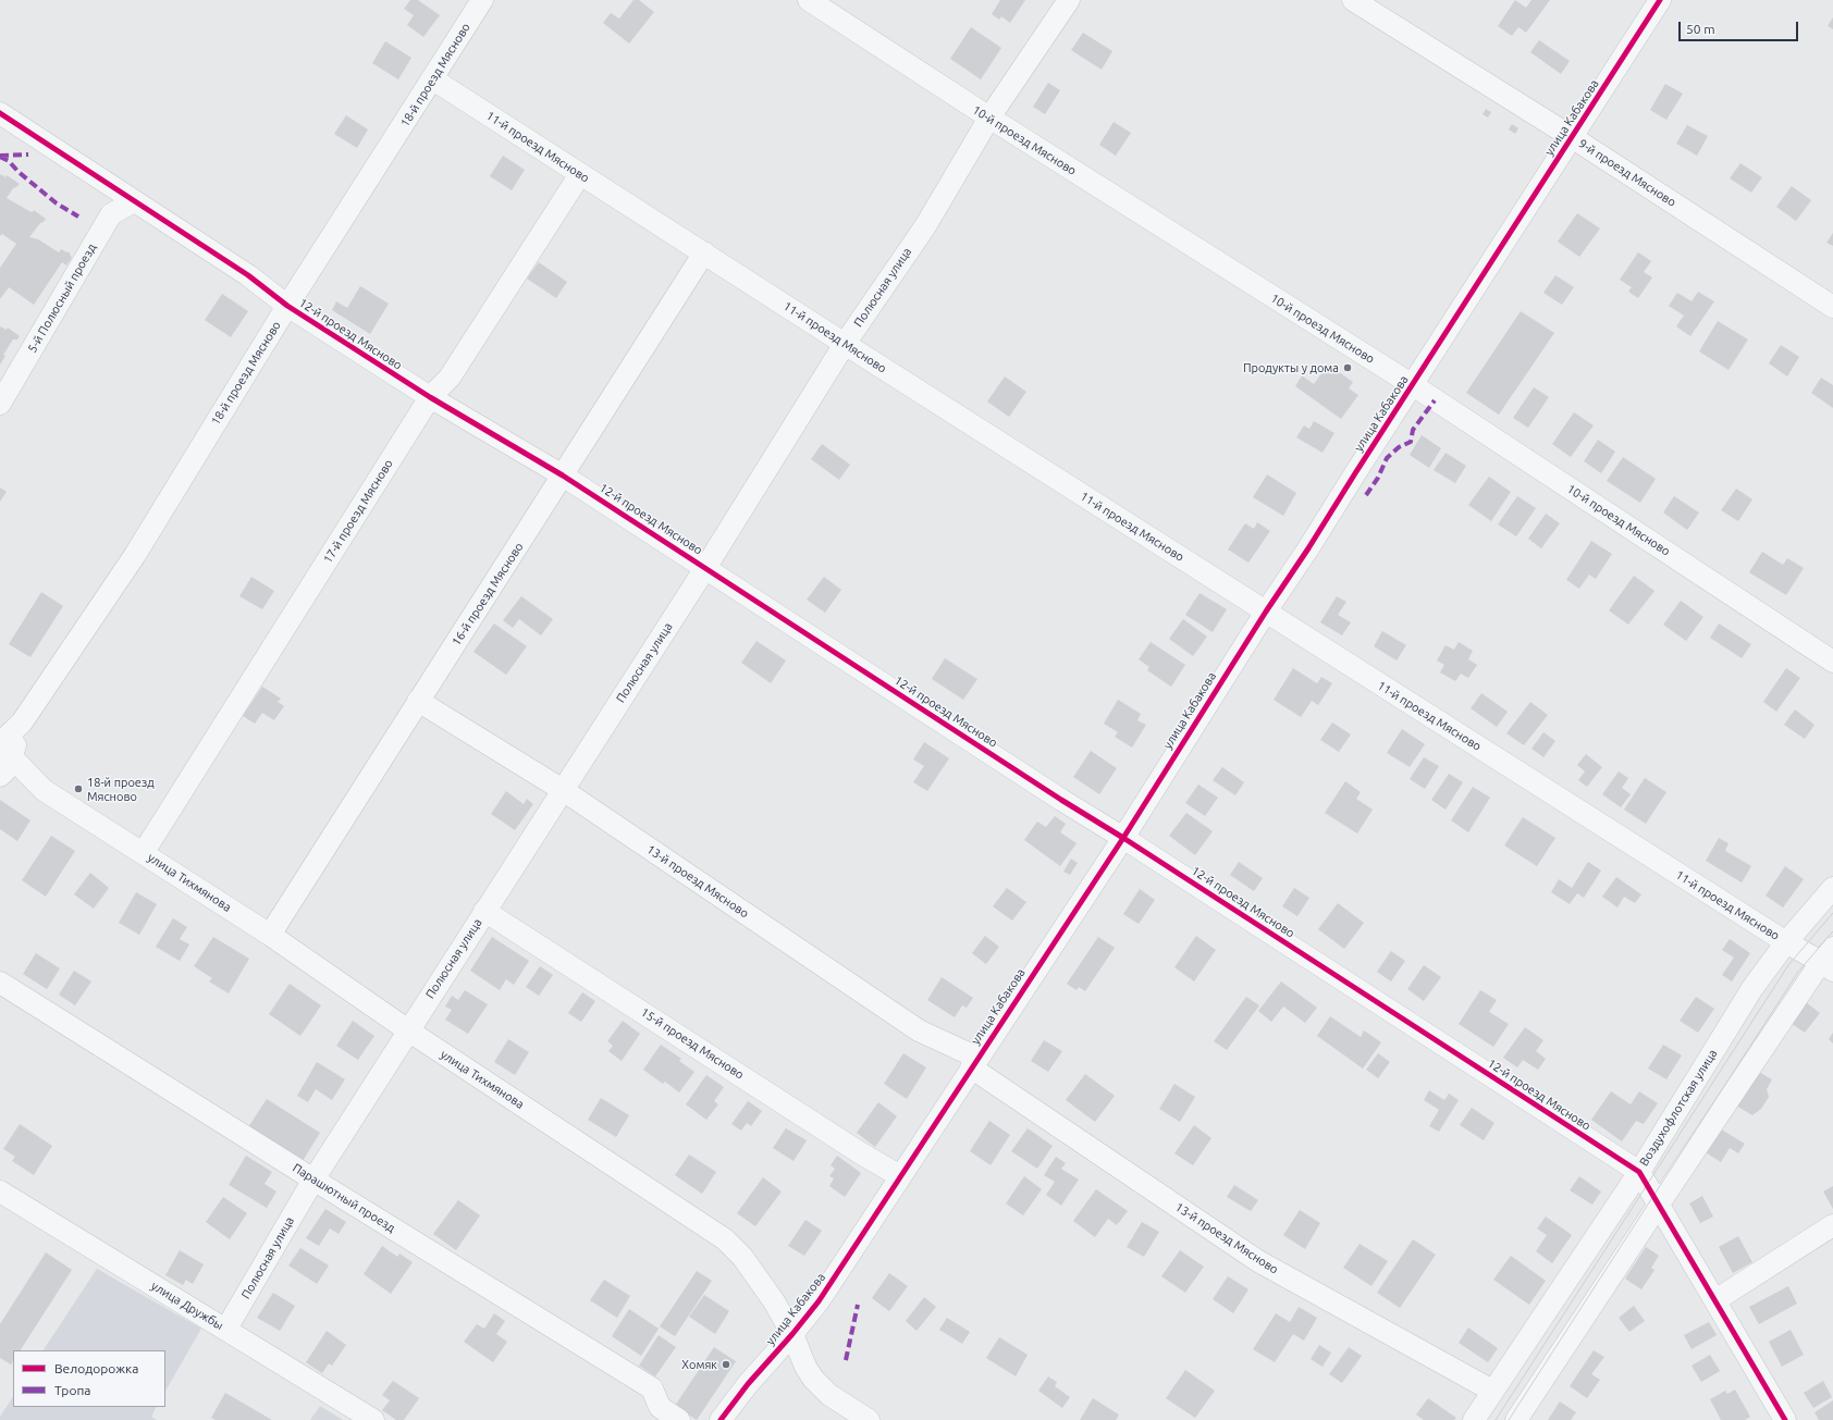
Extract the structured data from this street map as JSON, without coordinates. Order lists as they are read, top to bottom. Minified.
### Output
{"streets":{"street":["18-й проезд Мясново","улица Кабакова","10-й проезд Мясново","11-й проезд Мясново","9-й проезд Мясново","Полюсная улица","5-й Полюсный проезд","12-й проезд Мясново","17-й проезд Мясново","16-й проезд Мясново","13-й проезд Мясново","улица Тихмянова","15-й проезд Мясново","Воздухофлотская улица","Парашютный проезд","улица Дружбы"]},"crossings":[["18-й проезд Мясново","11-й проезд Мясново"],["18-й проезд Мясново","12-й проезд Мясново"],["18-й проезд Мясново","улица Тихмянова"],["улица Кабакова","10-й проезд Мясново"],["улица Кабакова","11-й проезд Мясново"],["улица Кабакова","9-й проезд Мясново"],["улица Кабакова","12-й проезд Мясново"],["улица Кабакова","13-й проезд Мясново"],["улица Кабакова","улица Тихмянова"],["улица Кабакова","15-й проезд Мясново"],["10-й проезд Мясново","Полюсная улица"],["11-й проезд Мясново","Полюсная улица"],["11-й проезд Мясново","17-й проезд Мясново"],["11-й проезд Мясново","16-й проезд Мясново"],["11-й проезд Мясново","Воздухофлотская улица"],["Полюсная улица","12-й проезд Мясново"],["Полюсная улица","13-й проезд Мясново"],["Полюсная улица","улица Тихмянова"],["Полюсная улица","15-й проезд Мясново"],["Полюсная улица","Парашютный проезд"],["Полюсная улица","улица Дружбы"],["5-й Полюсный проезд","12-й проезд Мясново"],["12-й проезд Мясново","17-й проезд Мясново"],["12-й проезд Мясново","16-й проезд Мясново"],["12-й проезд Мясново","Воздухофлотская улица"],["17-й проезд Мясново","улица Тихмянова"],["16-й проезд Мясново","13-й проезд Мясново"],["16-й проезд Мясново","улица Тихмянова"],["13-й проезд Мясново","Воздухофлотская улица"]],"places":["Продукты у дома","18-й проезд Мясново","Хомяк"],"legend":["Велодорожка","Тропа"],"scale_bar":"50 m"}
